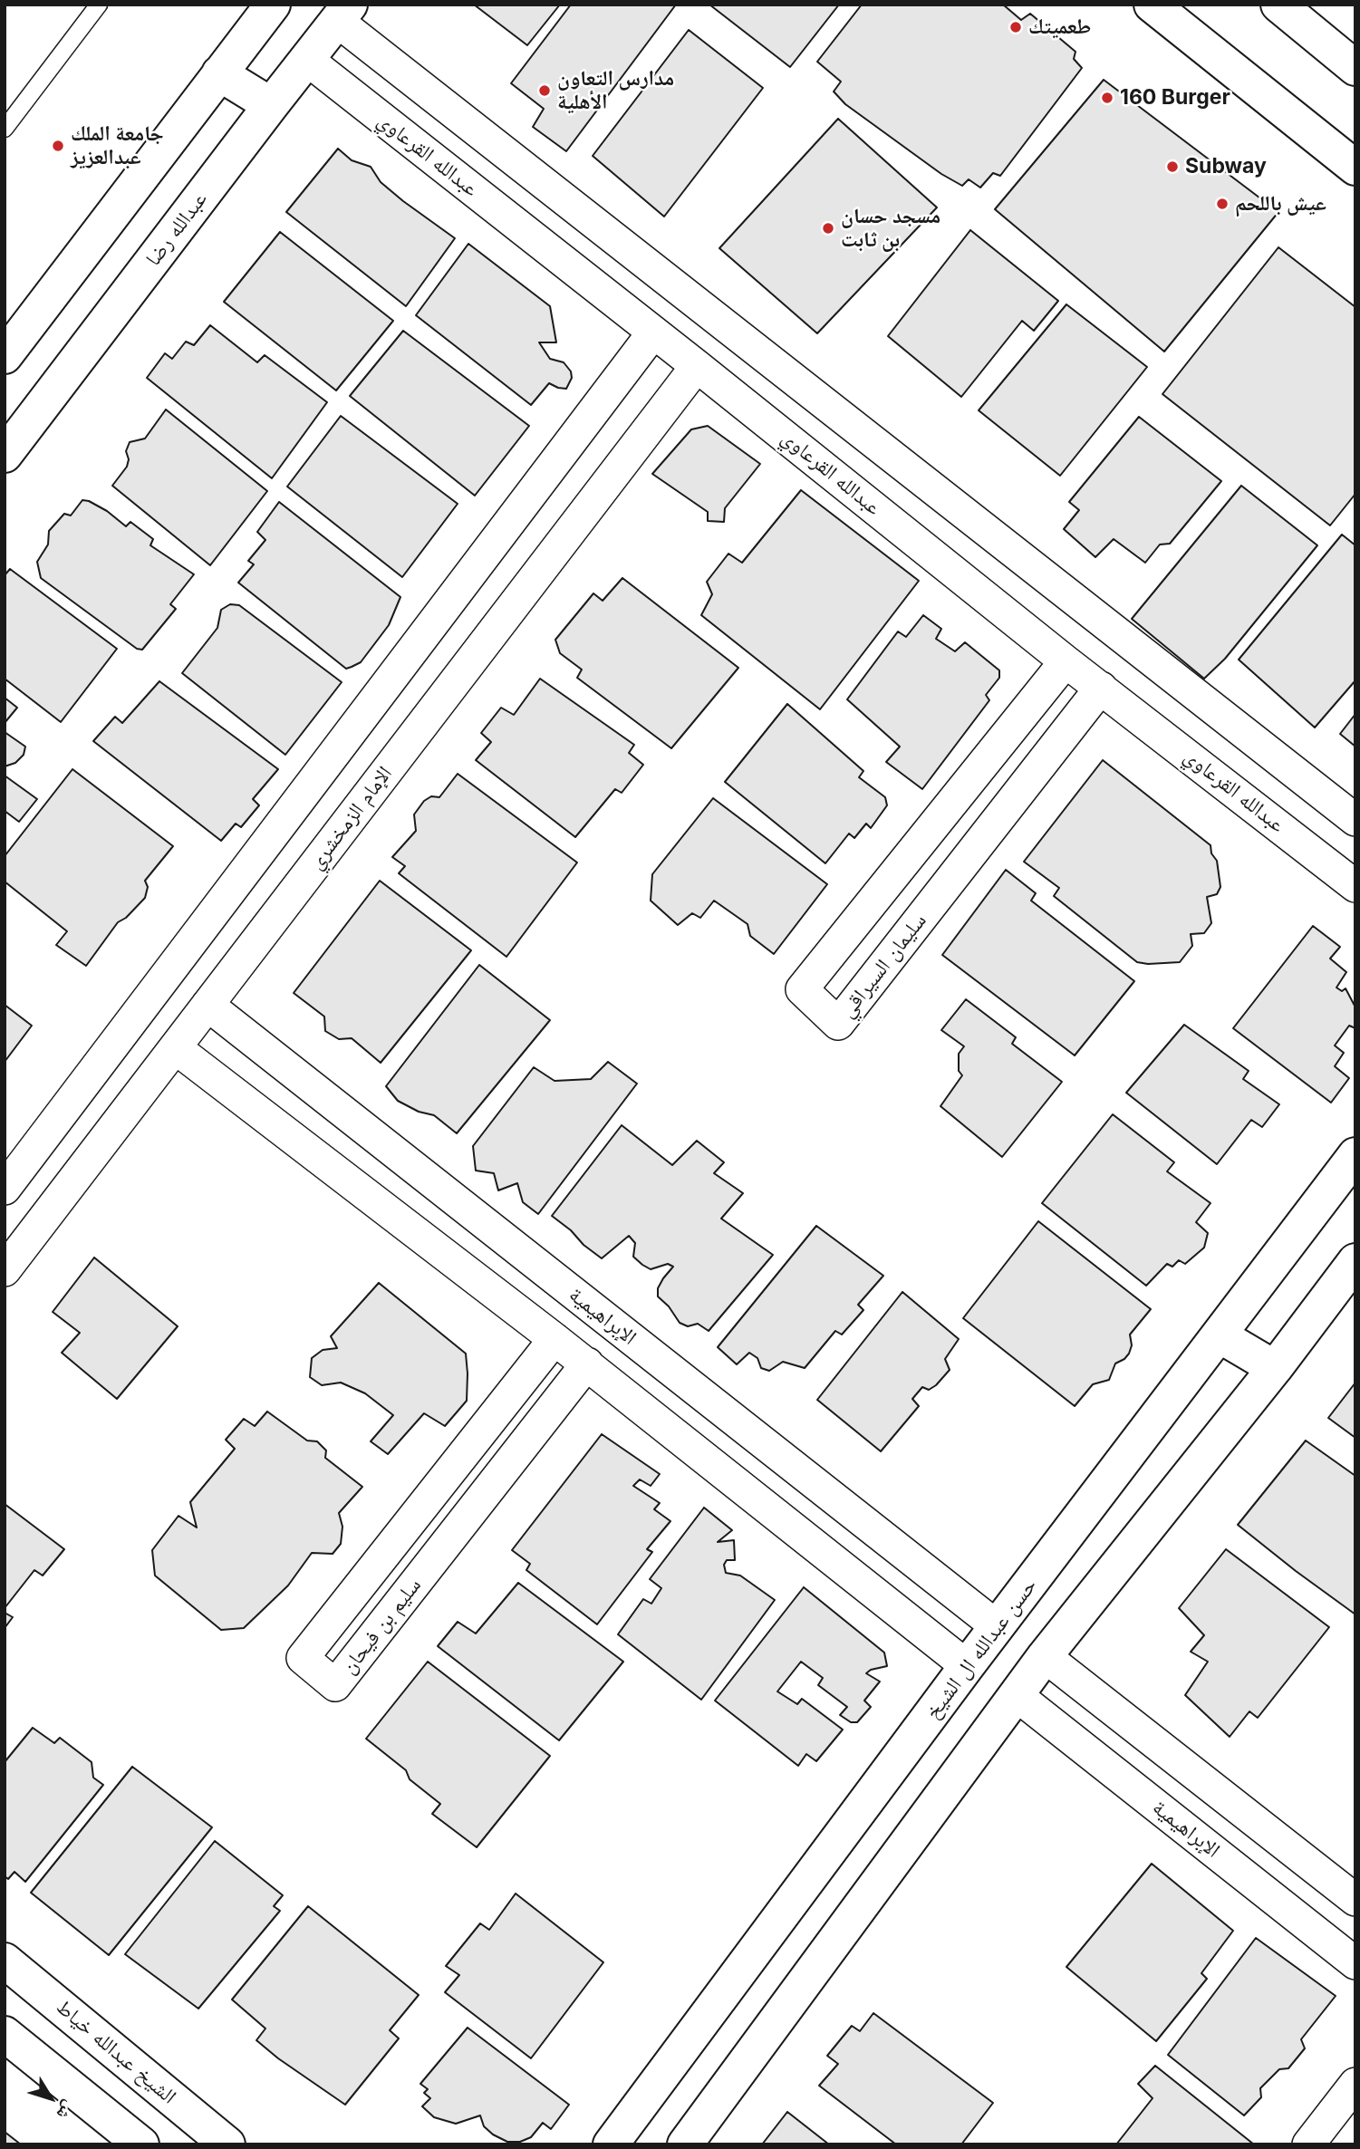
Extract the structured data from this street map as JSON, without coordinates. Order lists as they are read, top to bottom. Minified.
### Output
{"streets":{"street":["عبدالله القرعاوي","عبدالله رضا","الإمام الزمخشري","سليمان السيراقي","الإبراهيمية","سليم بن فيحان","حسن عبدالله ال الشيخ","الشيخ عبدالله خياط"]},"crossings":[["عبدالله القرعاوي","عبدالله رضا"],["عبدالله القرعاوي","الإمام الزمخشري"],["عبدالله القرعاوي","سليمان السيراقي"],["الإمام الزمخشري","الإبراهيمية"],["الإبراهيمية","حسن عبدالله ال الشيخ"]],"places":["طعميتك","مدارس التعاون الأهلية","160 Burger","جامعة الملك عبدالعزيز","Subway","عيش باللحم","مسجد حسان بن ثابت"],"north":"bottom right"}
